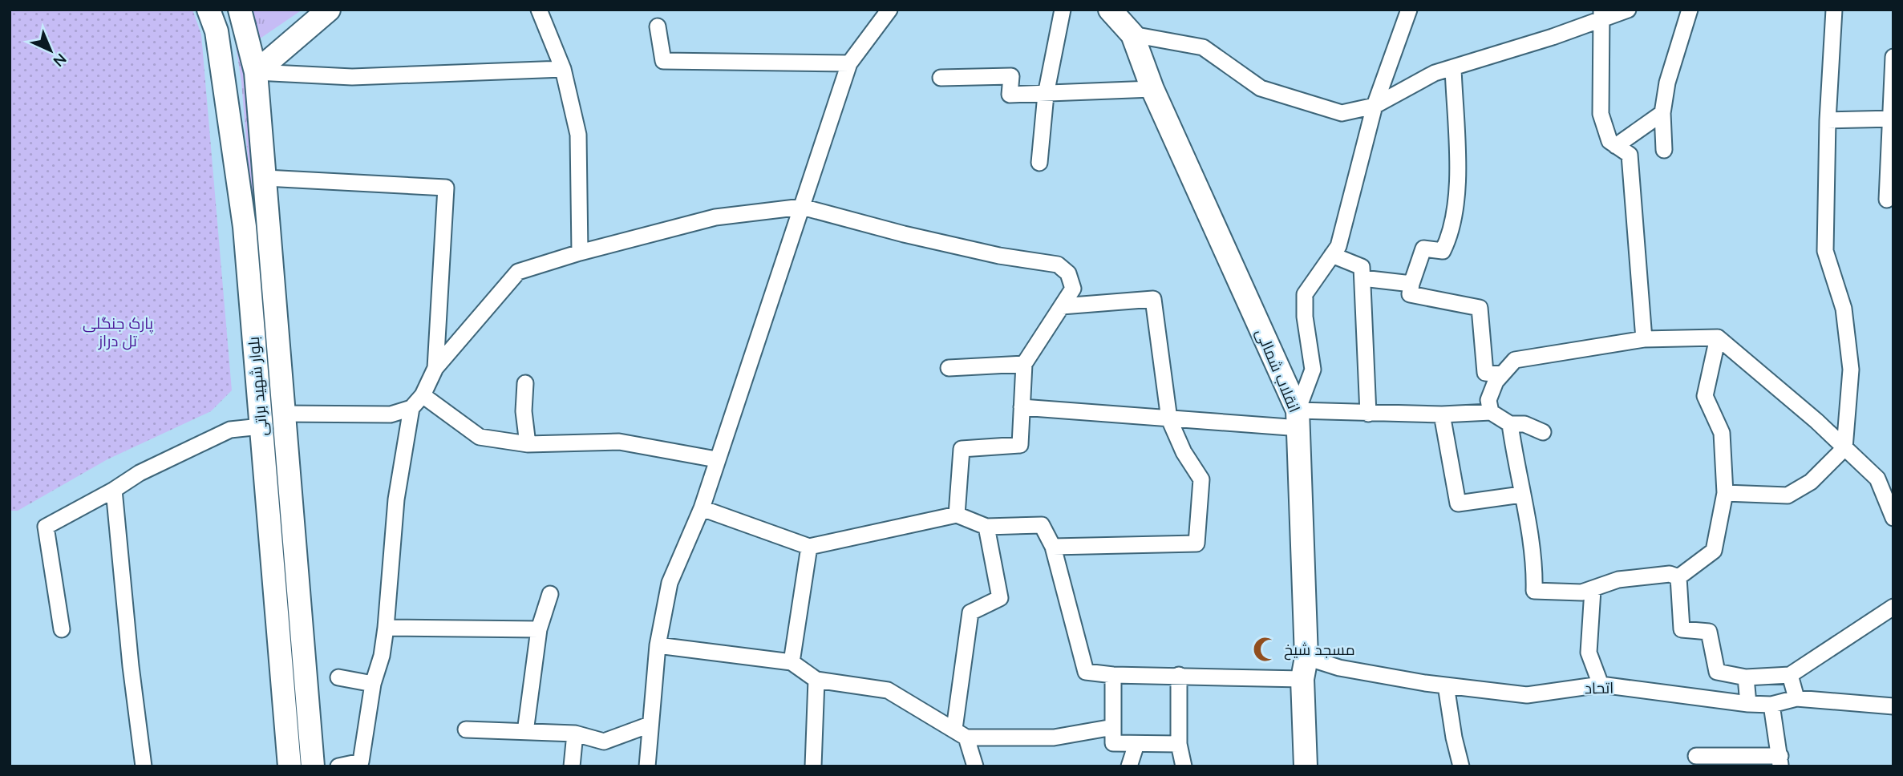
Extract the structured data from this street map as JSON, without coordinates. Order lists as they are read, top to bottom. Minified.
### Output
{"streets":{"main road":["انقلاب شمالی","بلوار شهید براتی"],"street":["اتحاد"]},"crossings":[["انقلاب شمالی","اتحاد"]],"parks":["پارک جنگلی تل دراز"],"places":{"mosque":["مسجد شیخ"]},"north":"bottom right"}
